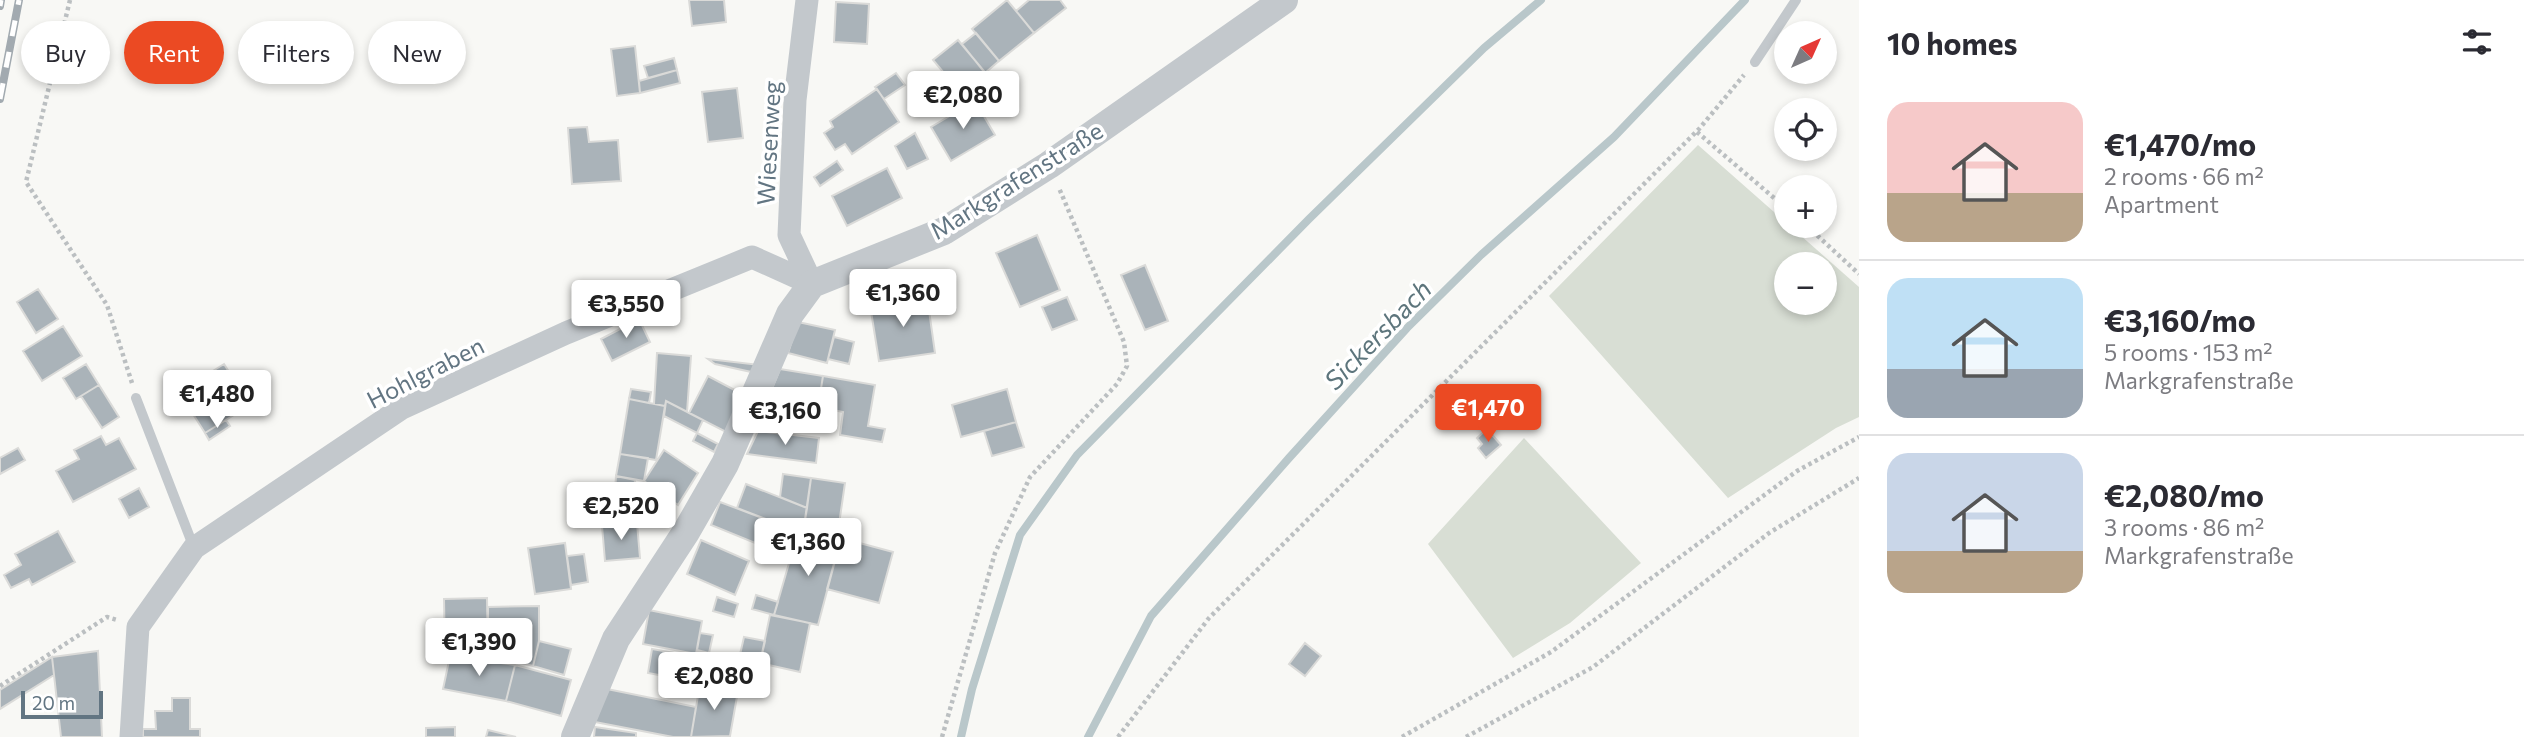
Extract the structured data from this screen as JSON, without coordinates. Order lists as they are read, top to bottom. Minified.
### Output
{"streets":{"street":["Wiesenweg","Markgrafenstraße","Hohlgraben"]},"crossings":[["Wiesenweg","Markgrafenstraße"],["Wiesenweg","Hohlgraben"],["Markgrafenstraße","Hohlgraben"]],"water":["Sickersbach"],"scale_bar":"20 m","north":"top right","page":{"heading":"10 homes","map_buttons":["+","−"],"chip":["Buy","Rent","Filters","New"],"price":["€2,080","€1,360","€3,550","€1,480","€1,470","€3,160","€2,520","€1,360","€1,390","€2,080"],"list":[{"name":"€1,470/mo","note":"2 rooms · 66 m² · Apartment"},{"name":"€3,160/mo","note":"5 rooms · 153 m² · Markgrafenstraße"},{"name":"€2,080/mo","note":"3 rooms · 86 m² · Markgrafenstraße"}],"scale":"20 m"}}
